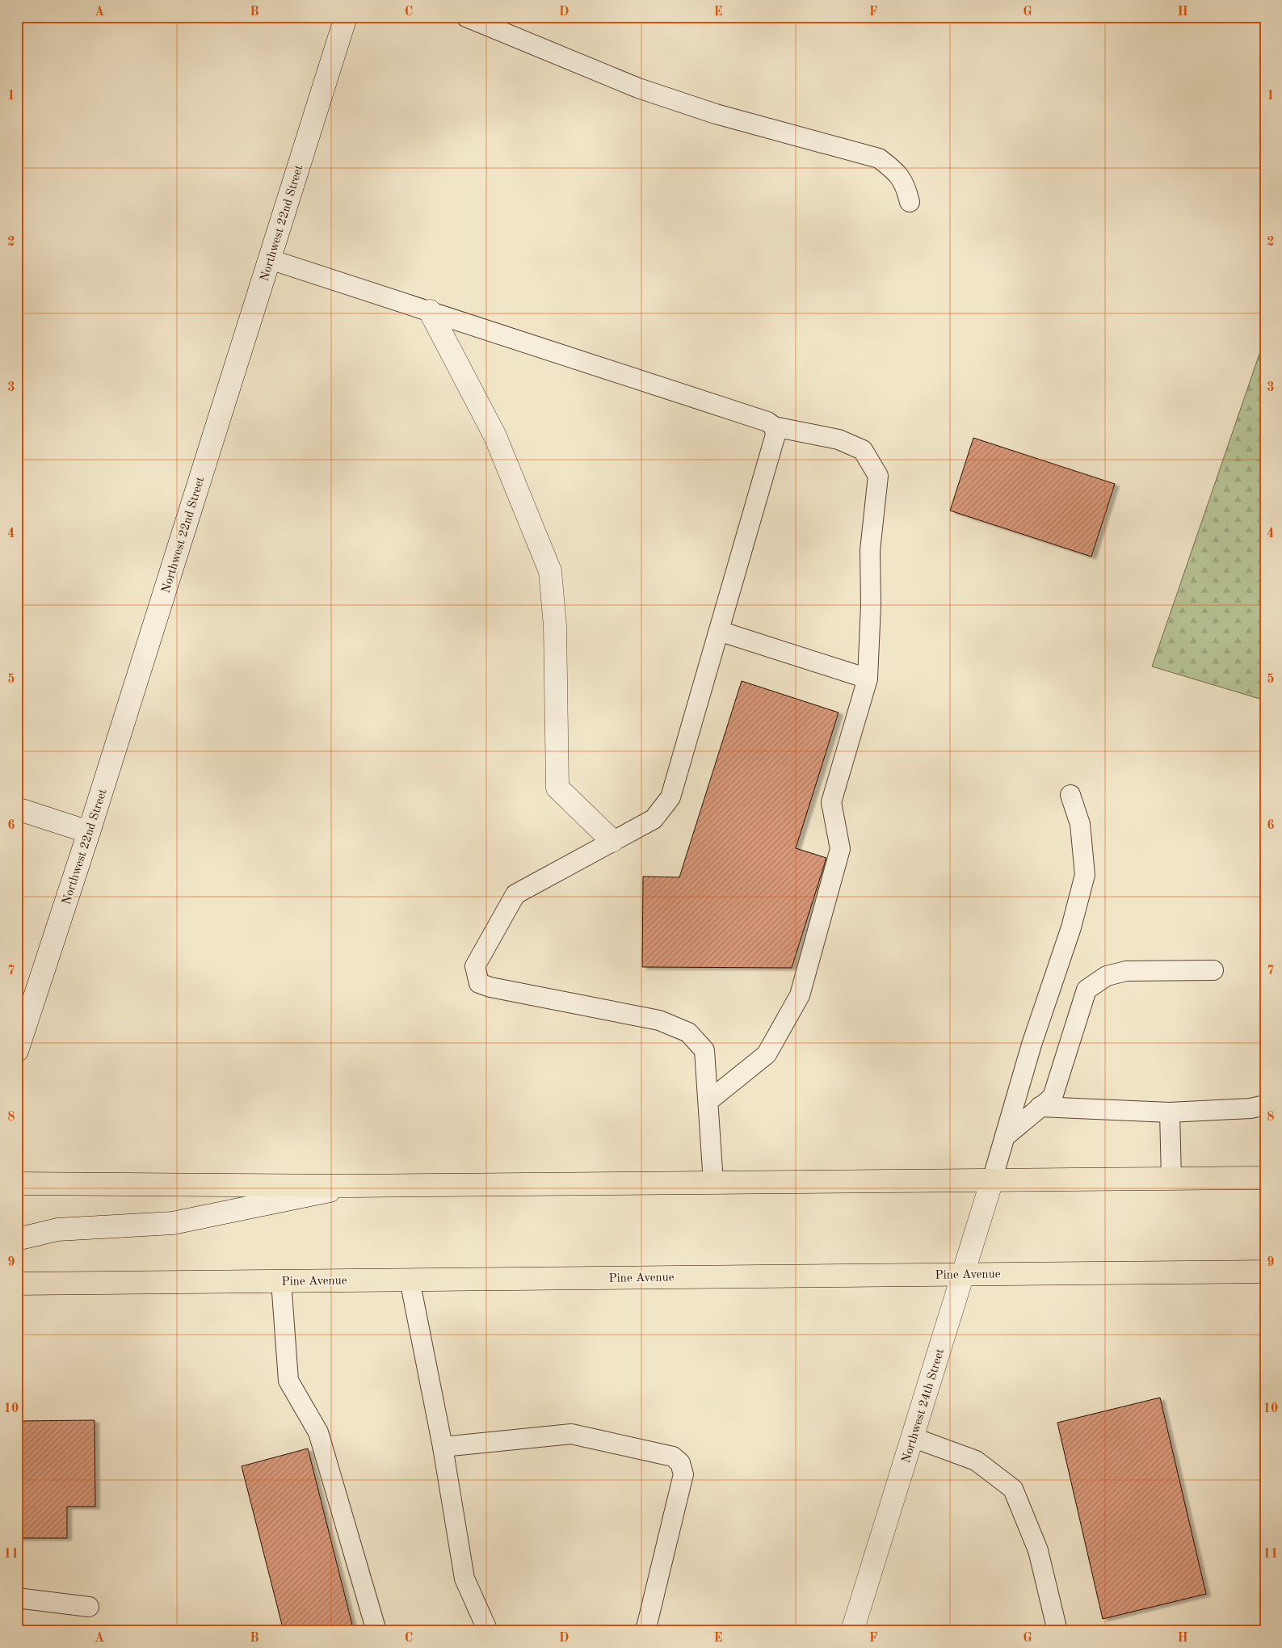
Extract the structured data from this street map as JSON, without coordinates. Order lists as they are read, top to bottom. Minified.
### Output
{"streets":{"highway":["Pine Avenue"],"street":["Northwest 22nd Street","Northwest 24th Street"]},"crossings":[["Pine Avenue","Northwest 24th Street"]],"grid":{"columns":["A","B","C","D","E","F","G","H"],"rows":["1","2","3","4","5","6","7","8","9","10","11"]}}
